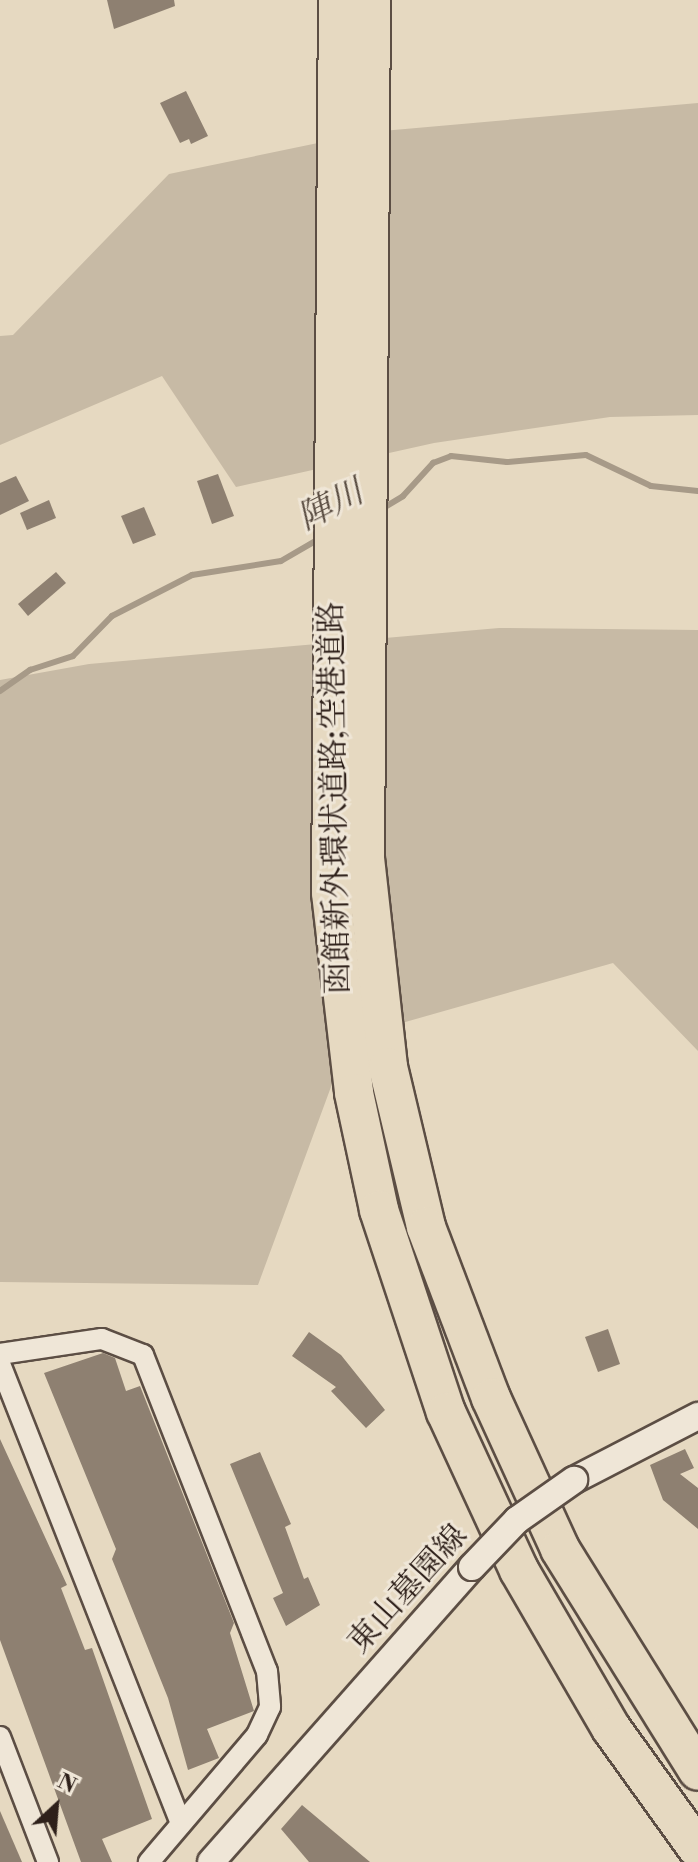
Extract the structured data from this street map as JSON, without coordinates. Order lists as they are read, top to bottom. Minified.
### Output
{"streets":{"highway":["函館新外環状道路;空港道路"],"street":["東山墓園線"]},"water":["陣川"],"north":"top right"}
